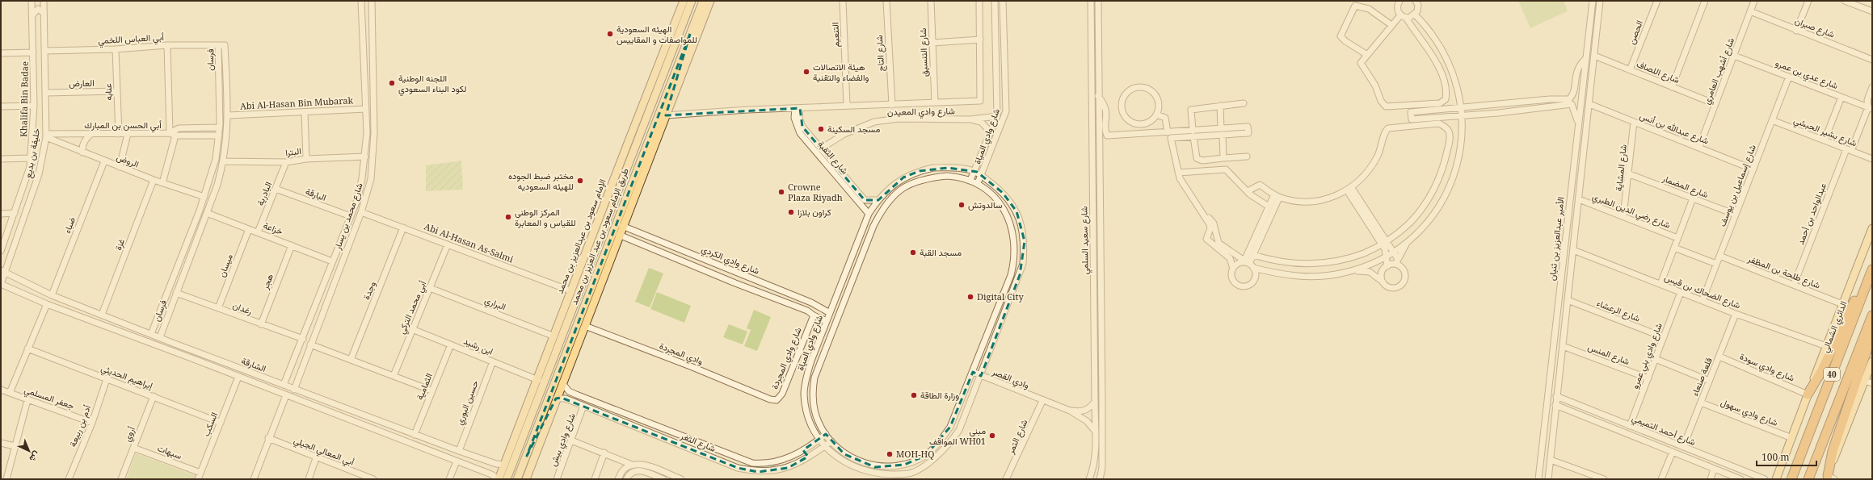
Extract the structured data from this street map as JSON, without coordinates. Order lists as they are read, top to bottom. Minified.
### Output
{"streets":{"highway":["الدائري الشمالي","40"],"main road":["الإمام سعود بن عبدالعزيز بن محمد","طريق الإمام سعود بن عبد العزيز بن محمد"],"street":["شارع صبران","الحصن","التنعيم","أبي العباس اللخمي","شارع التنسيق","شارع التاج","فرسان","شارع أشهب العامري","شارع اللصاف","شارع عدي بن عمرو","العارض","عنابه","Khalifa Bin Badae","Abi Al-Hasan Bin Mubarak","شارع وادي المعيدن","أبي الحسن بن المبارك","شارع عبدالله بن أنس","شارع بشير الحبشي","شارع وادي المياة","البترا","خليفة بن بديع","شارع الثقبة","الروض","شارع المشاية","شارع إسماعيل بن يوسف","شارع المضمار","البادرية","البارقة","شارع رضي الدين الطبري","عبدالواحد بن أحمد","شارع محمد بن يسار","ضباء","خزاعة","الأمير عبدالعزيز بن ثنيان","شارع سعيد السلمي","Abi Al-Hasan As-Salmi","غزة","شارع وادي الكردي","ميسان","شارع طلحة بن المظفر","هجر","وجدة","شارع الضحاك بن قيس","البراري","أبي محمد التركي","رغدان","شارع الرعشاء","ابن رشيد","وادي المجردة","شارع المنس","شارع وادي بني عمرو","شارع وادي المجردة","الشارقة","شارع وادي سودة","إبراهيم الحديثي","قلعة صنعاء","وادي القصر","الثمامية","جعفر المسلمي","حسين البوري","شارع وادي سهول","السكب","أدم بن ربيعة","شارع أحمد التميمي","أروي","شارع التمر","شارع وادي بيش","شارع الثغر","أبي المعالي الجيلي","سيهات"]},"crossings":[["شارع صبران","شارع أشهب العامري"],["الحصن","شارع اللصاف"],["أبي العباس اللخمي","فرسان"],["أبي العباس اللخمي","عنابه"],["أبي العباس اللخمي","خليفة بن بديع"],["فرسان","Abi Al-Hasan Bin Mubarak"],["فرسان","أبي الحسن بن المبارك"],["فرسان","البترا"],["فرسان","الروض"],["فرسان","خزاعة"],["فرسان","رغدان"],["فرسان","الشارقة"],["شارع أشهب العامري","شارع اللصاف"],["شارع أشهب العامري","شارع عدي بن عمرو"],["شارع أشهب العامري","شارع عبدالله بن أنس"],["شارع اللصاف","الأمير عبدالعزيز بن ثنيان"],["شارع عدي بن عمرو","شارع إسماعيل بن يوسف"],["شارع عدي بن عمرو","عبدالواحد بن أحمد"],["العارض","عنابه"],["العارض","خليفة بن بديع"],["عنابه","أبي الحسن بن المبارك"],["Abi Al-Hasan Bin Mubarak","شارع محمد بن يسار"],["شارع وادي المعيدن","شارع وادي المياة"],["شارع وادي المعيدن","شارع الثقبة"],["أبي الحسن بن المبارك","خليفة بن بديع"],["أبي الحسن بن المبارك","الروض"],["شارع عبدالله بن أنس","شارع المشاية"],["شارع عبدالله بن أنس","شارع إسماعيل بن يوسف"],["شارع عبدالله بن أنس","الأمير عبدالعزيز بن ثنيان"],["شارع بشير الحبشي","شارع إسماعيل بن يوسف"],["شارع بشير الحبشي","عبدالواحد بن أحمد"],["شارع وادي المياة","شارع الثقبة"],["شارع وادي المياة","شارع وادي الكردي"],["شارع وادي المياة","وادي القصر"],["شارع وادي المياة","شارع الثغر"],["البترا","البادرية"],["البترا","شارع محمد بن يسار"],["خليفة بن بديع","الروض"],["خليفة بن بديع","الشارقة"],["الروض","ضباء"],["الروض","غزة"],["شارع المشاية","شارع المضمار"],["شارع المشاية","شارع رضي الدين الطبري"],["شارع إسماعيل بن يوسف","شارع المضمار"],["شارع إسماعيل بن يوسف","شارع طلحة بن المظفر"],["شارع إسماعيل بن يوسف","شارع الضحاك بن قيس"],["البادرية","البارقة"],["البادرية","خزاعة"],["البارقة","شارع محمد بن يسار"],["شارع رضي الدين الطبري","الأمير عبدالعزيز بن ثنيان"],["عبدالواحد بن أحمد","شارع طلحة بن المظفر"],["شارع محمد بن يسار","خزاعة"],["شارع محمد بن يسار","Abi Al-Hasan As-Salmi"],["شارع محمد بن يسار","رغدان"],["شارع محمد بن يسار","الشارقة"],["ضباء","الشارقة"],["خزاعة","ميسان"],["خزاعة","هجر"],["الإمام سعود بن عبدالعزيز بن محمد","Abi Al-Hasan As-Salmi"],["الإمام سعود بن عبدالعزيز بن محمد","البراري"],["الإمام سعود بن عبدالعزيز بن محمد","ابن رشيد"],["الإمام سعود بن عبدالعزيز بن محمد","الشارقة"],["الأمير عبدالعزيز بن ثنيان","شارع الضحاك بن قيس"],["الأمير عبدالعزيز بن ثنيان","شارع الرعشاء"],["الأمير عبدالعزيز بن ثنيان","شارع المنس"],["الأمير عبدالعزيز بن ثنيان","شارع أحمد التميمي"],["Abi Al-Hasan As-Salmi","وجدة"],["Abi Al-Hasan As-Salmi","أبي محمد التركي"],["غزة","الشارقة"],["ميسان","رغدان"],["شارع طلحة بن المظفر","الدائري الشمالي"],["هجر","رغدان"],["شارع الضحاك بن قيس","الدائري الشمالي"],["شارع الضحاك بن قيس","شارع وادي بني عمرو"],["شارع الضحاك بن قيس","قلعة صنعاء"],["البراري","أبي محمد التركي"],["أبي محمد التركي","ابن رشيد"],["شارع الرعشاء","شارع وادي بني عمرو"],["الدائري الشمالي","شارع وادي سودة"],["الدائري الشمالي","شارع وادي سهول"],["ابن رشيد","الثمامية"],["ابن رشيد","حسين البوري"],["وادي المجردة","شارع وادي المجردة"],["شارع المنس","شارع وادي بني عمرو"],["شارع وادي بني عمرو","شارع أحمد التميمي"],["الشارقة","الثمامية"],["الشارقة","حسين البوري"],["الشارقة","السكب"],["شارع وادي سودة","قلعة صنعاء"],["إبراهيم الحديثي","السكب"],["إبراهيم الحديثي","أدم بن ربيعة"],["إبراهيم الحديثي","أروي"],["قلعة صنعاء","شارع وادي سهول"],["قلعة صنعاء","شارع أحمد التميمي"],["وادي القصر","شارع التمر"],["جعفر المسلمي","أدم بن ربيعة"],["السكب","سيهات"],["أروي","سيهات"],["شارع وادي بيش","شارع الثغر"]],"places":["الهيئه السعودية للمواصفات و المقاييس","هيئة الاتصالات والفضاء والتقنية","اللجنه الوطنية لكود البناء السعودي","مسجد السكينة","مختبر ضبط الجوده للهيئه السعوديه","Crowne Plaza Riyadh","سالدوتش","كراون بلازا","المركز الوطني للقياس و المعابرة","مسجد القبة","Digital City","وزارة الطاقة","مبنى المواقف WH01","MOH-HQ"],"scale_bar":"100 m","north":"bottom right"}
